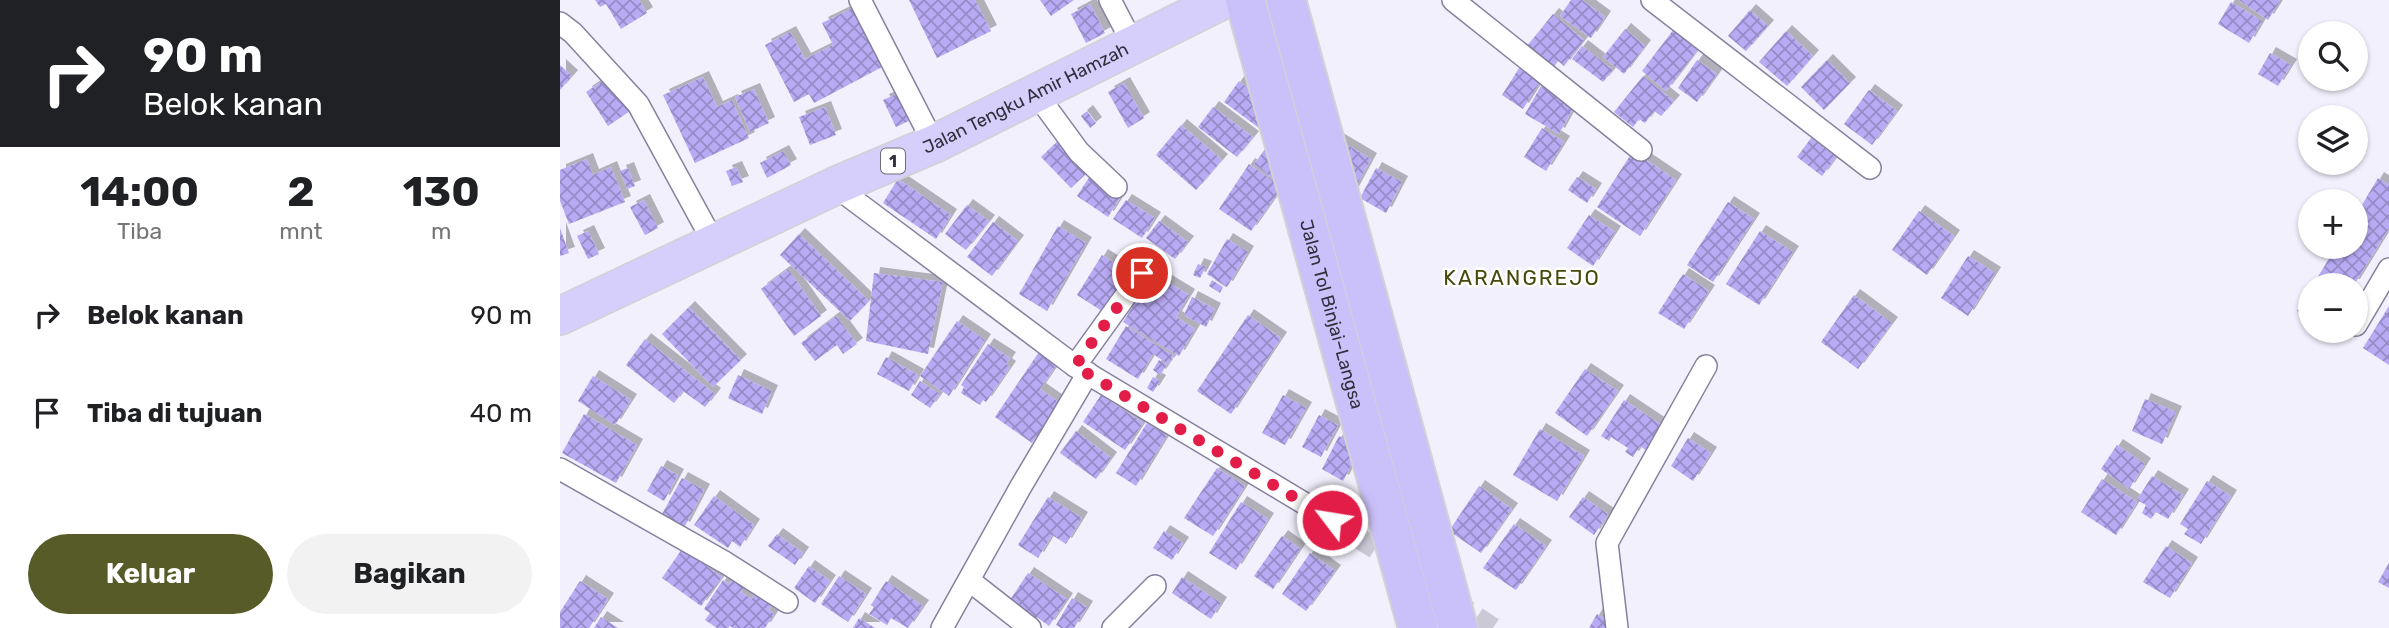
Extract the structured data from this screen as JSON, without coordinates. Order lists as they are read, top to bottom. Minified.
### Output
{"streets":{"highway":["Jalan Tengku Amir Hamzah","1","Jalan Tol Binjai–Langsa"]},"districts":["KARANGREJO"],"page":{"turn":["90 m","Belok kanan"],"map_buttons":["+","−"],"eta":["14:00","Tiba","2","mnt","130","m"],"list":[{"name":"Belok kanan","value":"90 m"},{"name":"Tiba di tujuan","value":"40 m"}],"buttons":["Keluar","Bagikan"]}}
